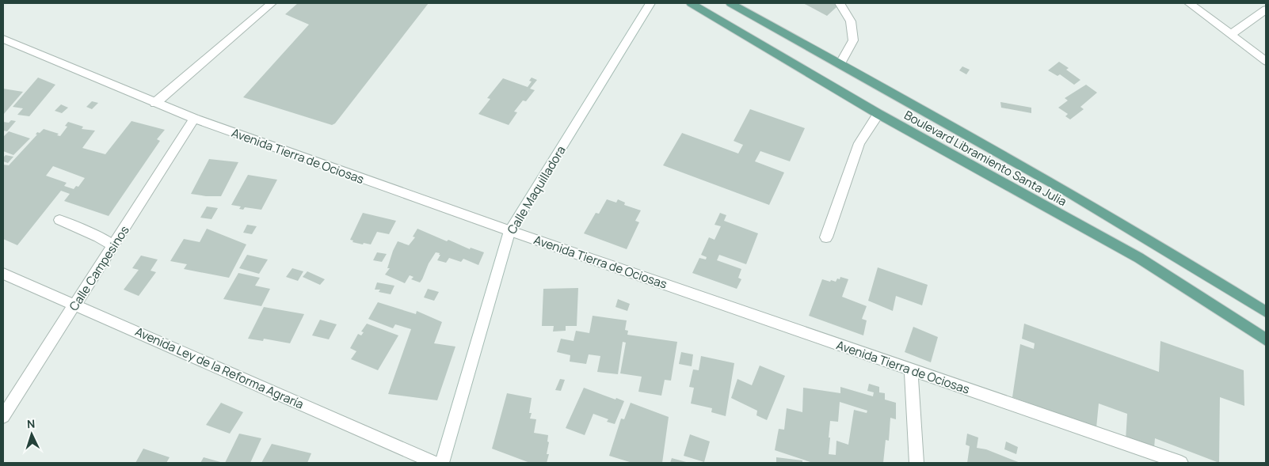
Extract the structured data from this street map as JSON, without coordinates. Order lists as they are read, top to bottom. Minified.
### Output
{"streets":{"main road":["Boulevard Libramiento Santa Julia"],"street":["Avenida Tierra de Ociosas","Calle Maquilladora","Calle Campesinos","Avenida Ley de la Reforma Agraría"]},"crossings":[["Avenida Tierra de Ociosas","Calle Maquilladora"],["Avenida Tierra de Ociosas","Calle Campesinos"],["Calle Campesinos","Avenida Ley de la Reforma Agraría"]],"north":"top"}
